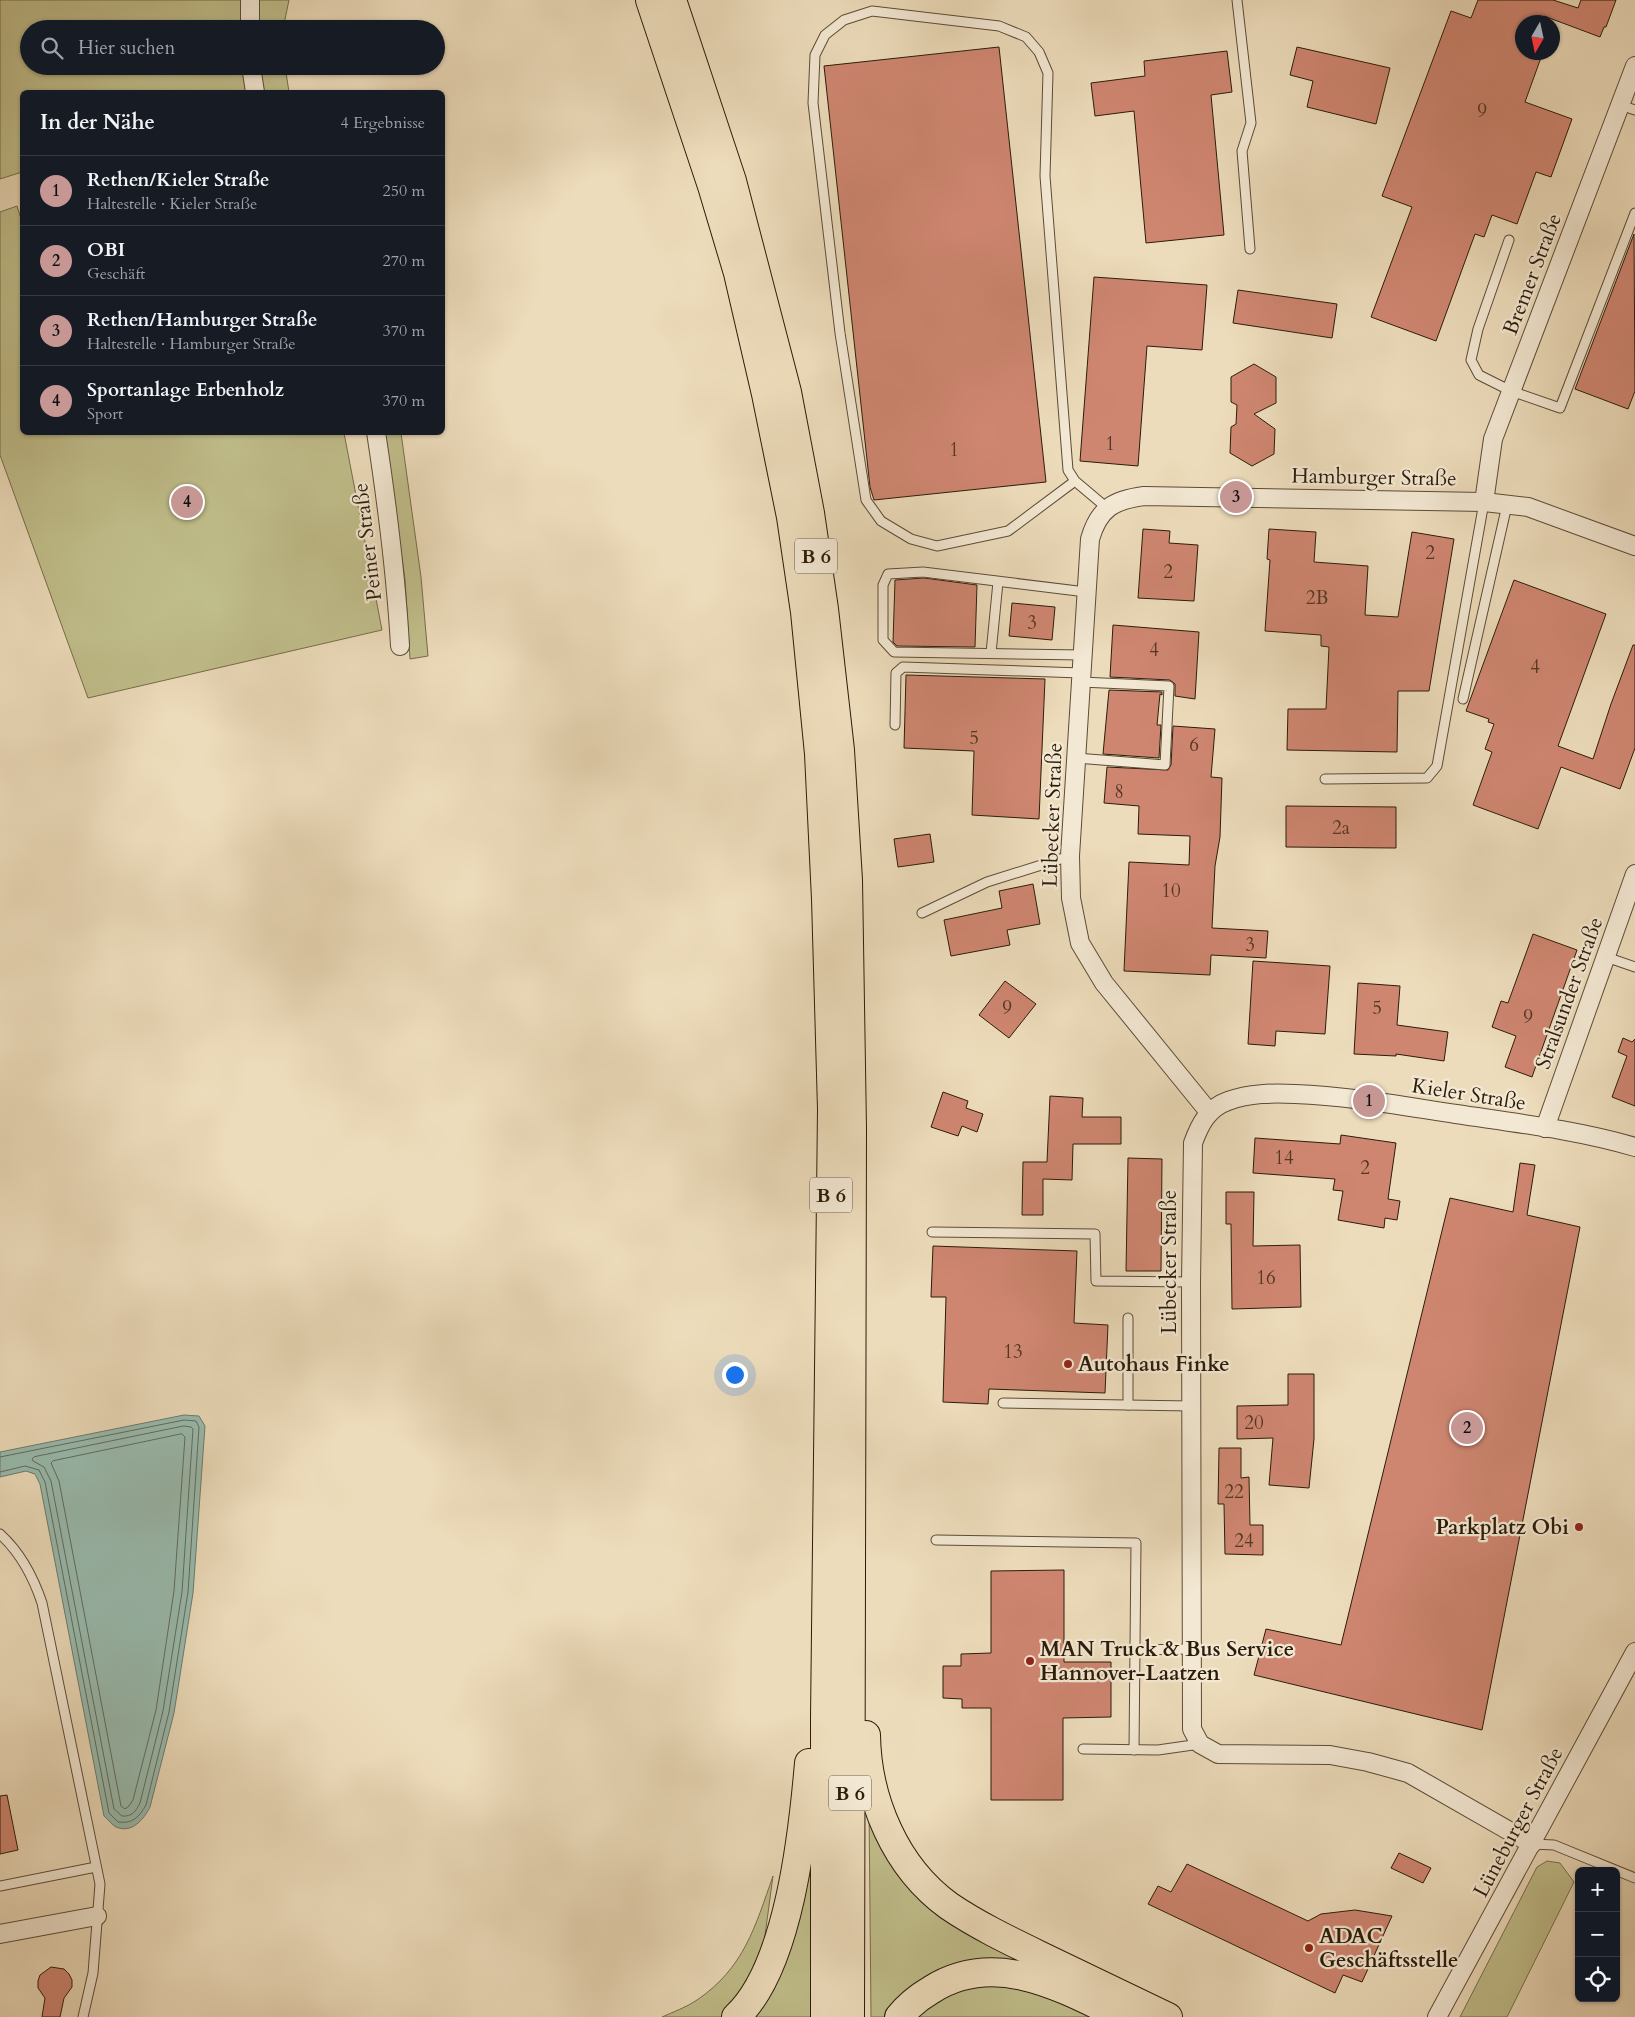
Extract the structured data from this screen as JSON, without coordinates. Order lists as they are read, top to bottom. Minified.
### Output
{"streets":{"highway":["B 6"],"street":["Bremer Straße","Hamburger Straße","Peiner Straße","Lübecker Straße","Stralsunder Straße","Kieler Straße","Lüneburger Straße"]},"crossings":[["Bremer Straße","Hamburger Straße"],["Hamburger Straße","Lübecker Straße"],["Lübecker Straße","Kieler Straße"],["Stralsunder Straße","Kieler Straße"]],"places":["Autohaus Finke","Parkplatz Obi","MAN Truck & Bus Service Hannover-Laatzen","ADAC Geschäftsstelle"],"house_numbers":["9","1","1","2","2","2B","3","4","4","5","6","8","2a","10","3","9","5","9","14","2","16","13","20","22","24"],"north":"bottom","page":{"search":"Hier suchen","heading":["In der Nähe","4 Ergebnisse"],"list":[{"mark":"1","name":"Rethen/Kieler Straße","note":"Haltestelle · Kieler Straße","value":"250 m"},{"mark":"2","name":"OBI","note":"Geschäft","value":"270 m"},{"mark":"3","name":"Rethen/Hamburger Straße","note":"Haltestelle · Hamburger Straße","value":"370 m"},{"mark":"4","name":"Sportanlage Erbenholz","note":"Sport","value":"370 m"}],"pins":["3","4","1","2"],"map_buttons":["+","−"]}}
